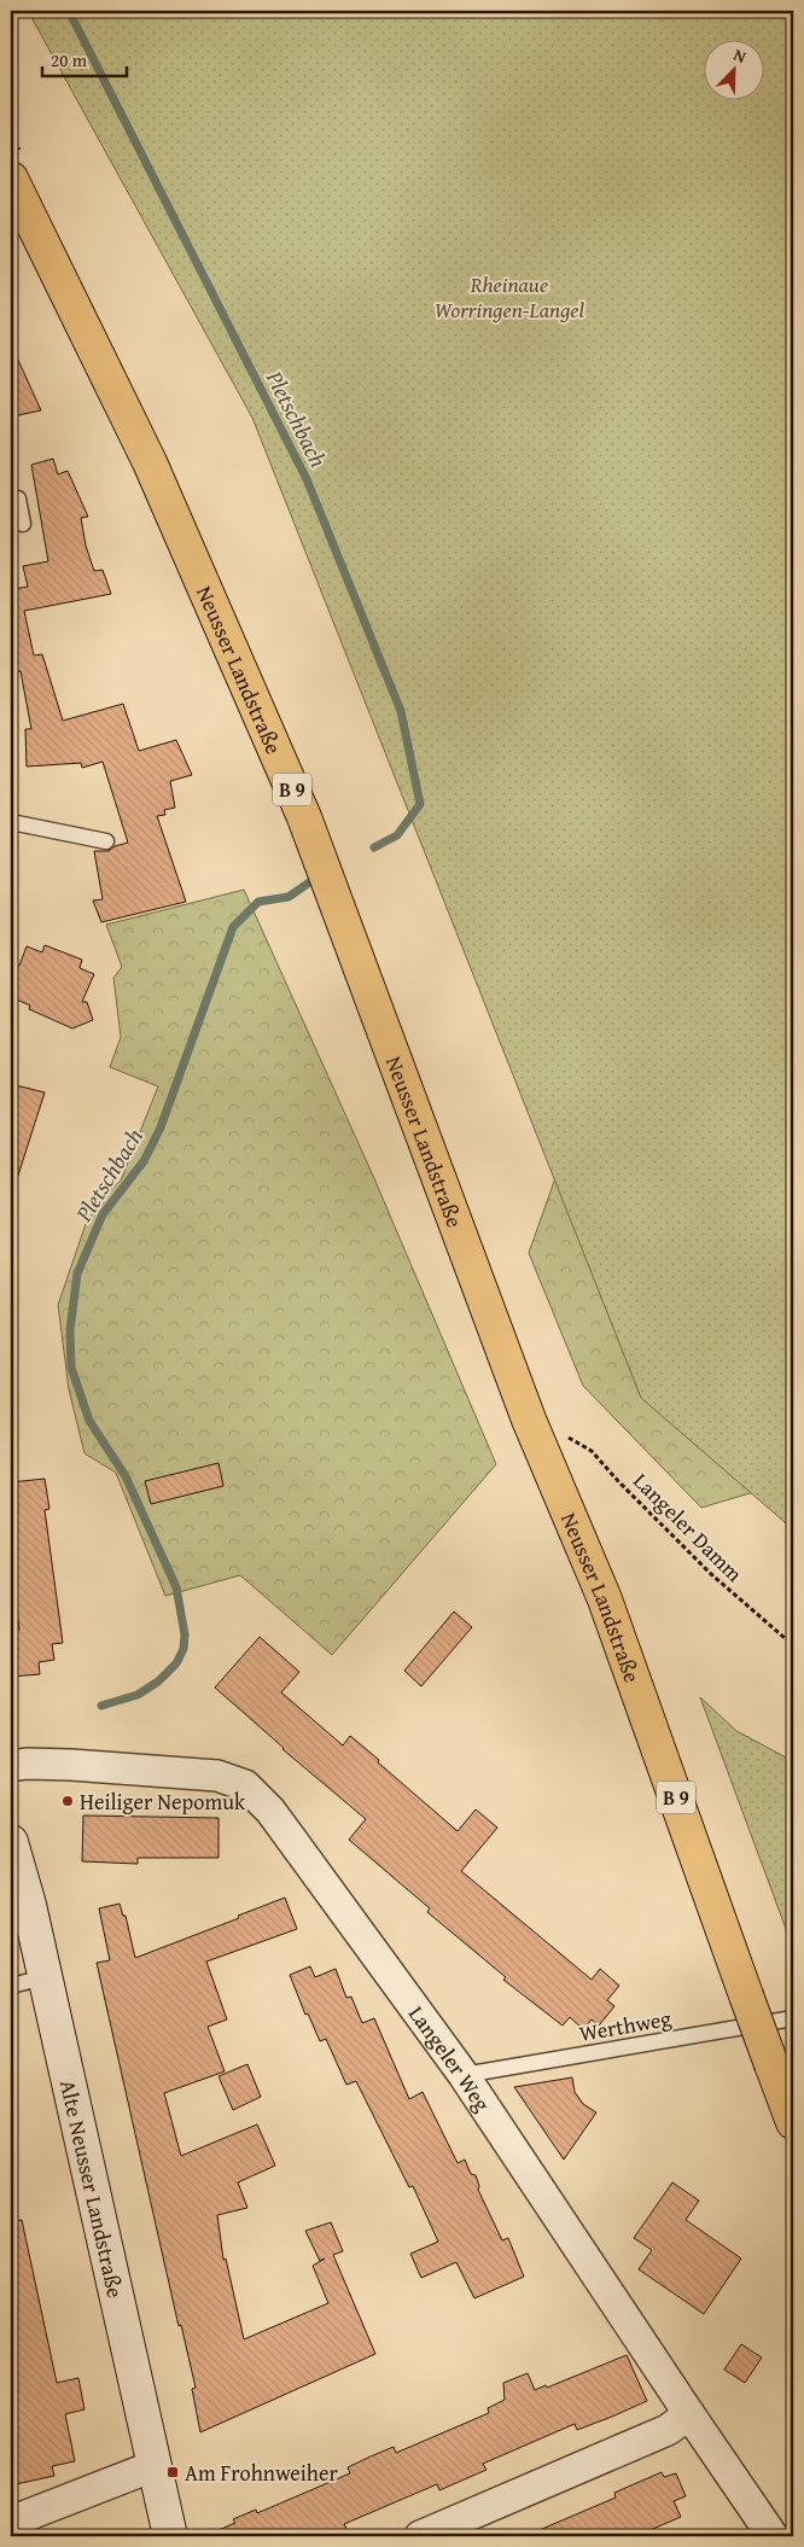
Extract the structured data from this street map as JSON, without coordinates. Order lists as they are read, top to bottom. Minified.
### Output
{"streets":{"main road":["Neusser Landstraße","B 9","Alte Neusser Landstraße"],"street":["Langeler Weg"],"lane":["Werthweg"],"path":["Langeler Damm"]},"crossings":[["Werthweg","Langeler Weg"]],"water":["Pletschbach"],"parks":["Rheinaue Worringen-Langel"],"places":{"other":["Heiliger Nepomuk"],"transit":["Am Frohnweiher"]},"scale_bar":"20 m","north":"top right"}
